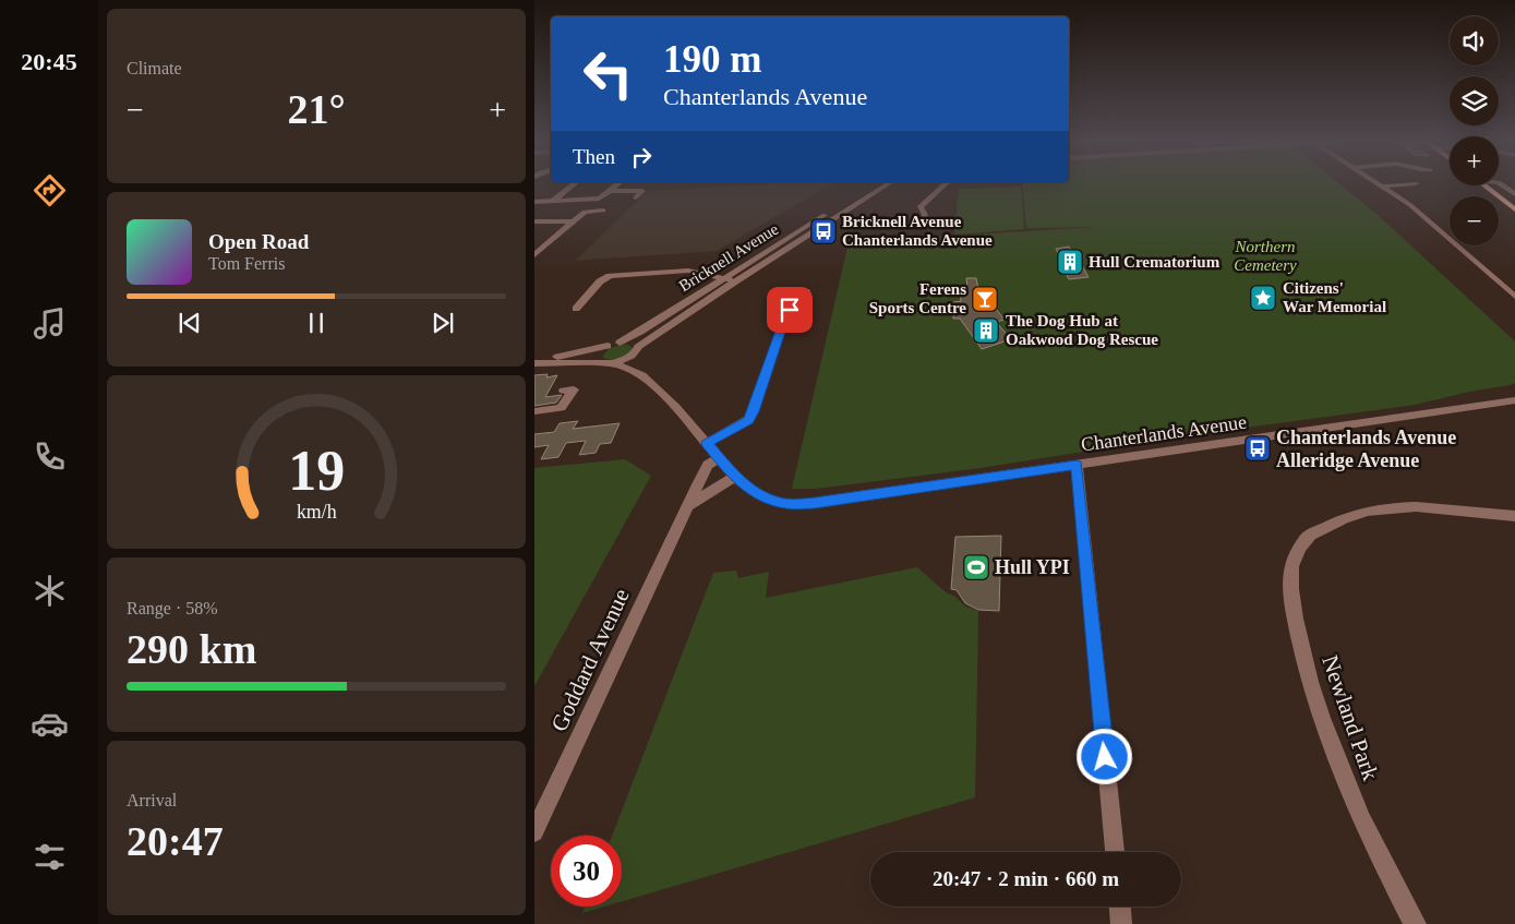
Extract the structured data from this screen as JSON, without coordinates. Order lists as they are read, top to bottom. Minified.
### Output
{"streets":{"street":["Bricknell Avenue","Chanterlands Avenue","Goddard Avenue","Newland Park"]},"crossings":[["Bricknell Avenue","Chanterlands Avenue"],["Chanterlands Avenue","Goddard Avenue"]],"parks":["Northern Cemetery"],"places":{"bus stop":["Bricknell Avenue Chanterlands Avenue","Chanterlands Avenue Alleridge Avenue"],"building":["Hull Crematorium","The Dog Hub at Oakwood Dog Rescue"],"place":["Citizens' War Memorial"],"bar":["Ferens Sports Centre"],"sports":["Hull YPI"]},"page":{"tabs":"20:45","tile":["Climate",["Range · 58%","290 km"],["Arrival","20:47"]],"map_buttons":["+","−"],"turn":["190 m","Chanterlands Avenue"],"heat":["−","21°","+"],"then":"Then","song":["Open Road","Tom Ferris"],"limit":"30","trip":"20:47 · 2 min · 660 m","gauge":["19","km/h"]}}
